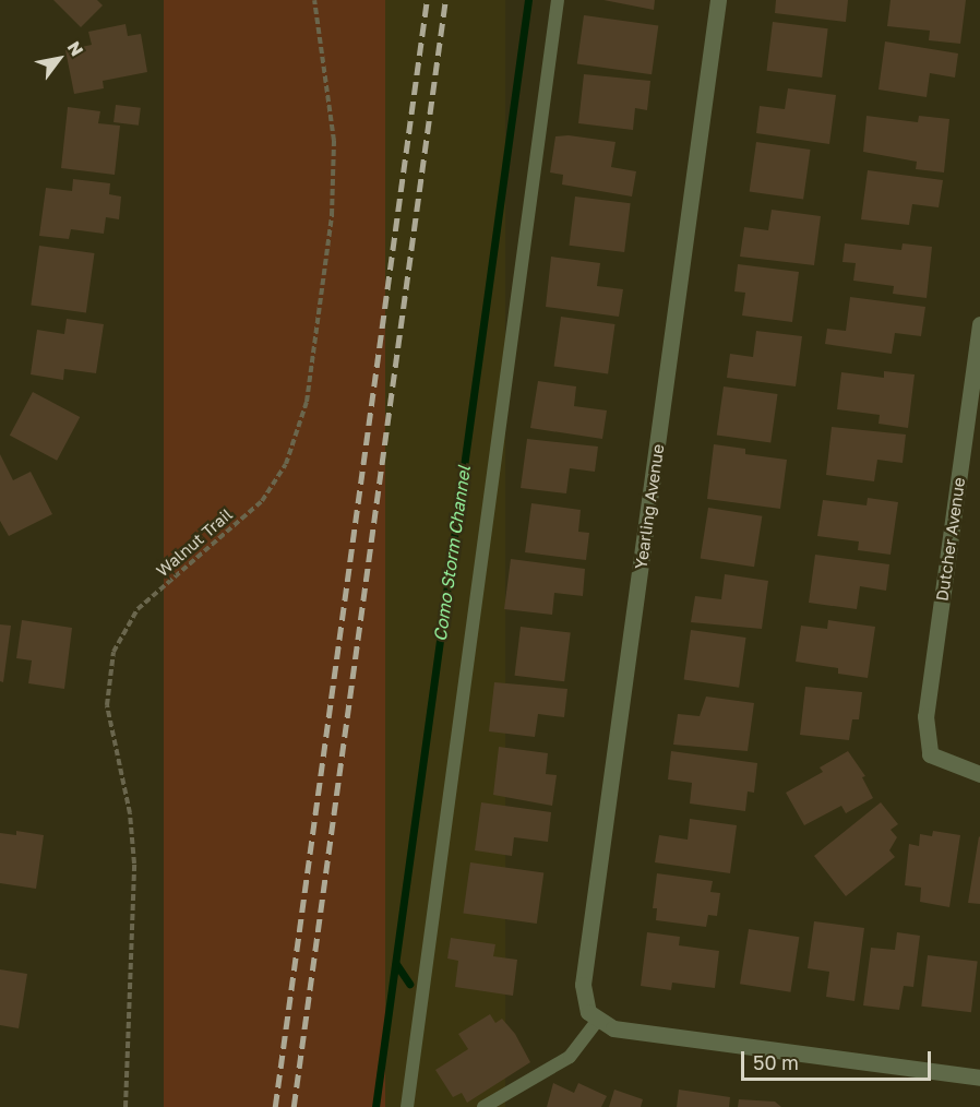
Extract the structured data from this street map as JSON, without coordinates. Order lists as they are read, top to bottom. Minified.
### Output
{"streets":{"street":["Yearling Avenue","Dutcher Avenue"],"path":["Walnut Trail"]},"water":["Como Storm Channel"],"scale_bar":"50 m","north":"top right"}
